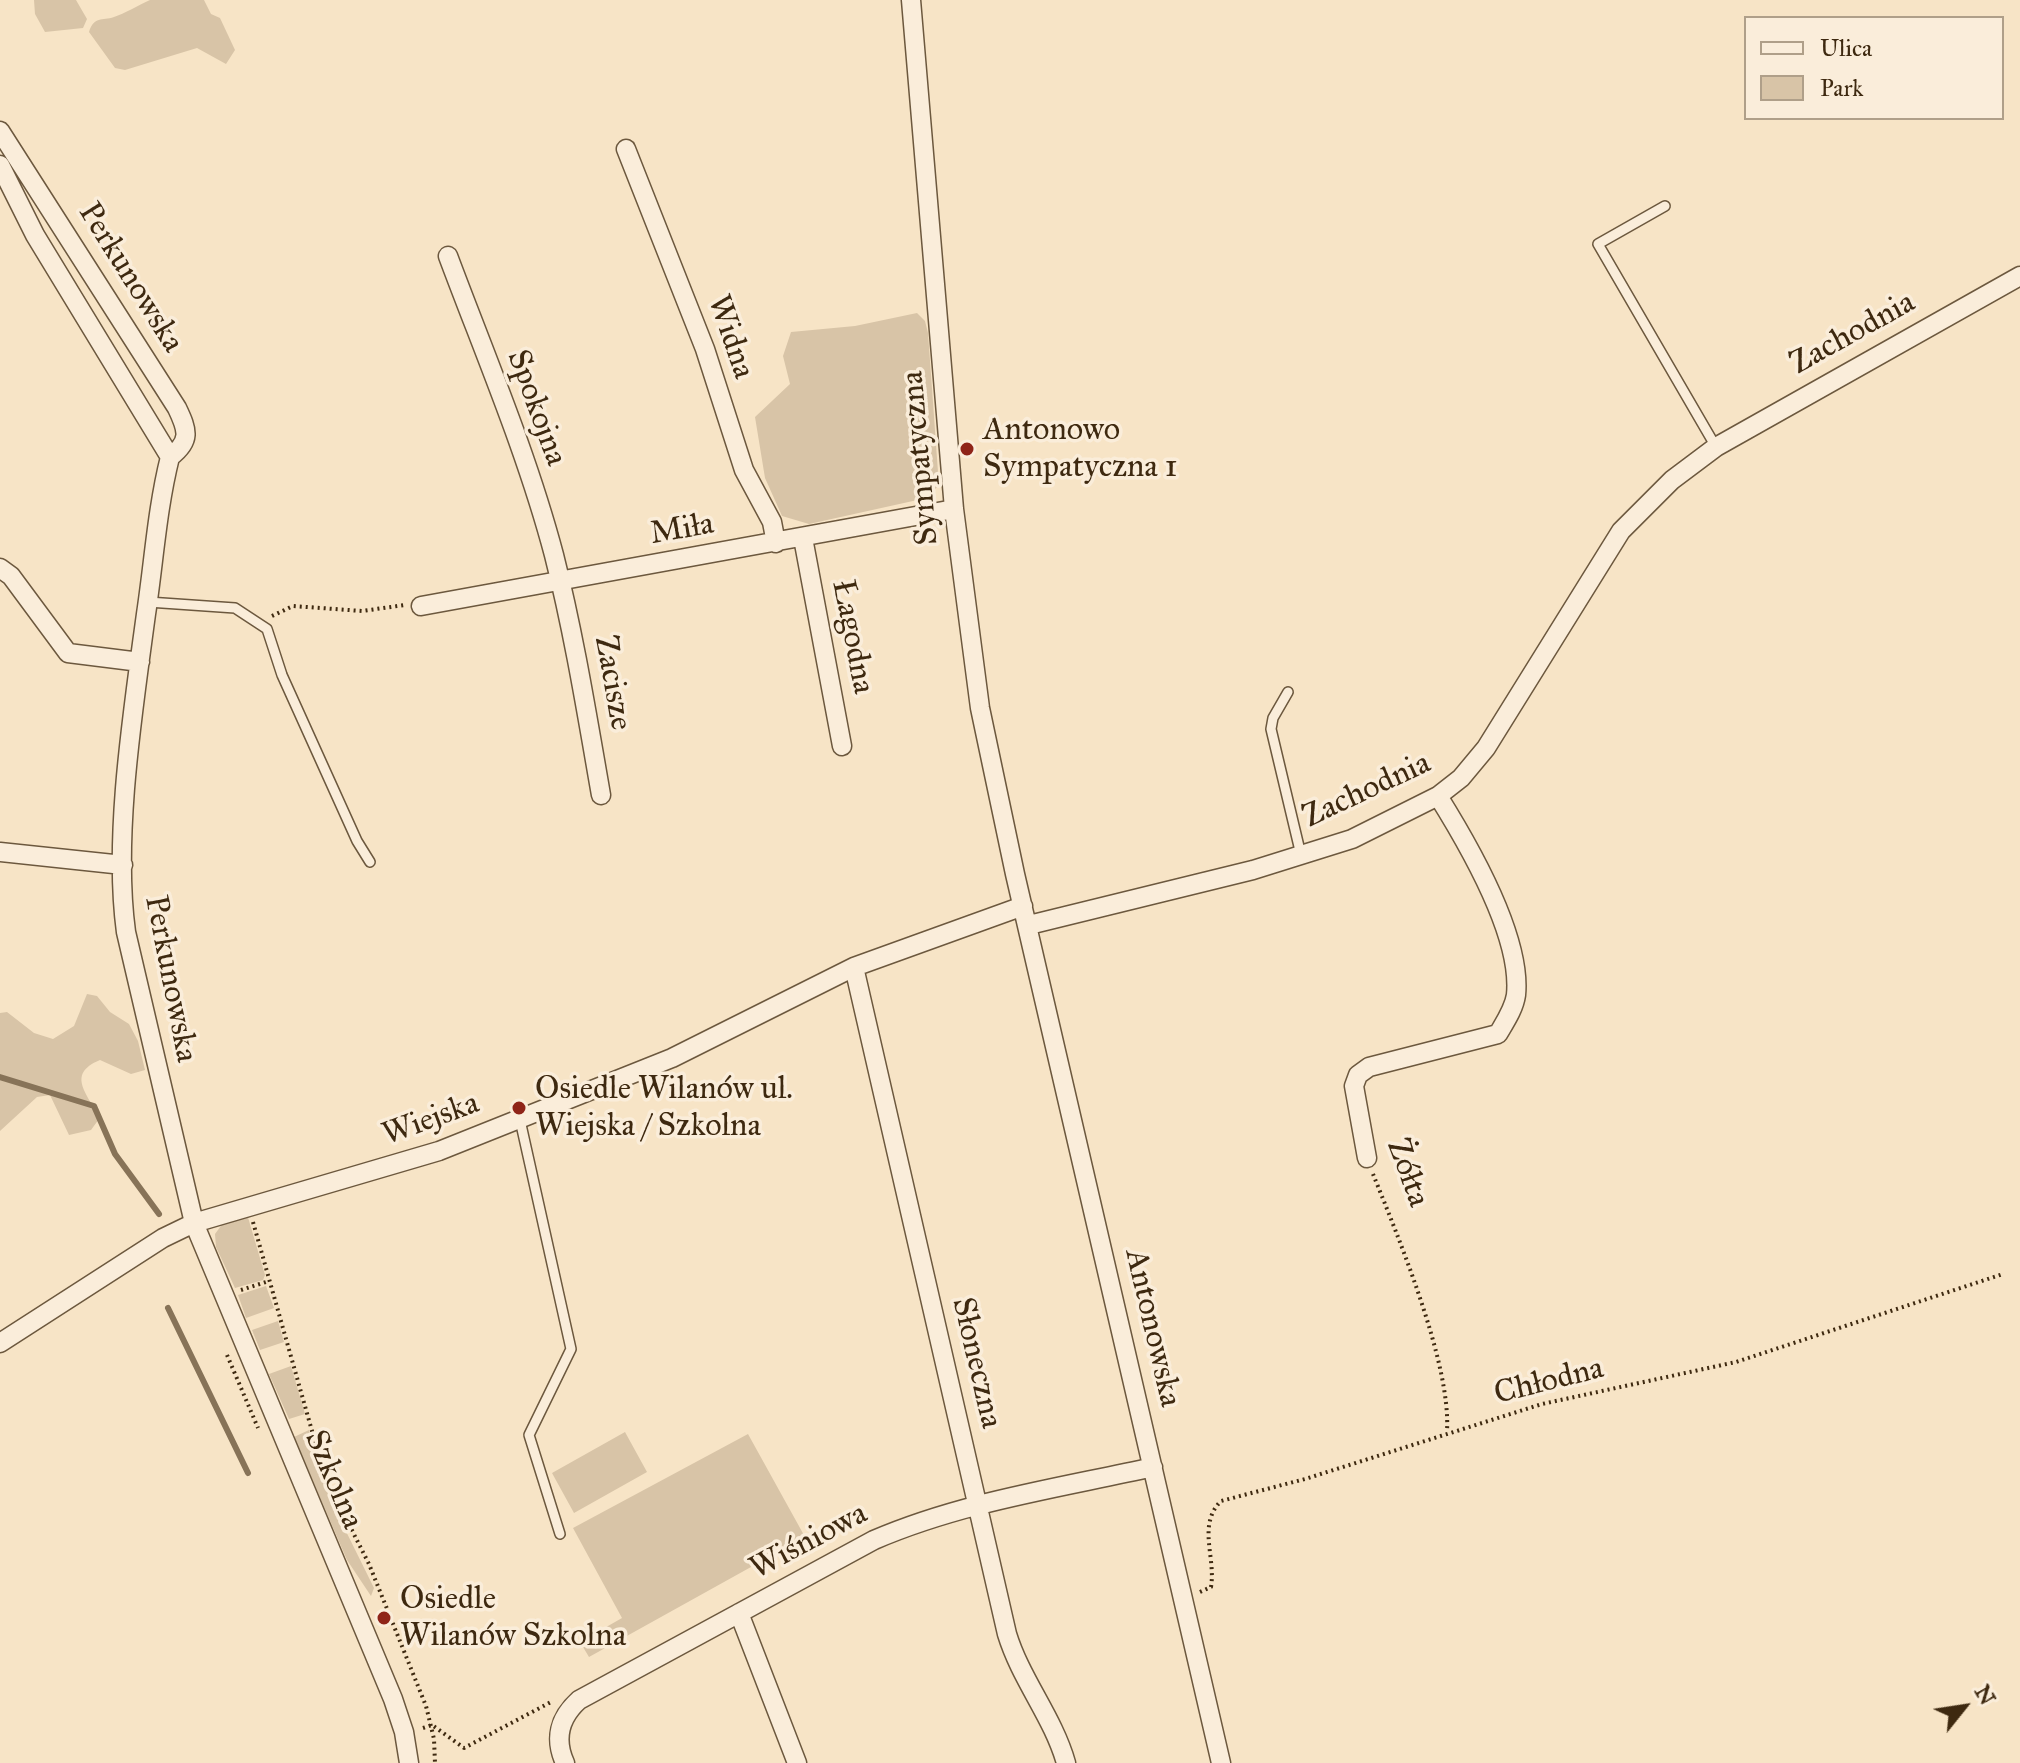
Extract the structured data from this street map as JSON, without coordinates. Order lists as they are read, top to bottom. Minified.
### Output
{"streets":{"street":["Perkunowska","Zachodnia","Widna","Spokojna","Sympatyczna","Miła","Łagodna","Zacisze","Wiejska","Żółta","Antonowska","Słoneczna","Szkolna","Wiśniowa"],"path":["Chłodna"]},"crossings":[["Perkunowska","Wiejska"],["Perkunowska","Szkolna"],["Zachodnia","Żółta"],["Zachodnia","Antonowska"],["Widna","Miła"],["Spokojna","Miła"],["Spokojna","Zacisze"],["Sympatyczna","Miła"],["Sympatyczna","Wiejska"],["Sympatyczna","Antonowska"],["Miła","Łagodna"],["Miła","Zacisze"],["Wiejska","Antonowska"],["Wiejska","Słoneczna"],["Wiejska","Szkolna"],["Żółta","Chłodna"],["Antonowska","Chłodna"],["Antonowska","Wiśniowa"],["Słoneczna","Wiśniowa"]],"places":["Antonowo Sympatyczna 1","Osiedle Wilanów ul. Wiejska / Szkolna","Osiedle Wilanów Szkolna"],"legend":["Ulica","Park"],"north":"top right"}
